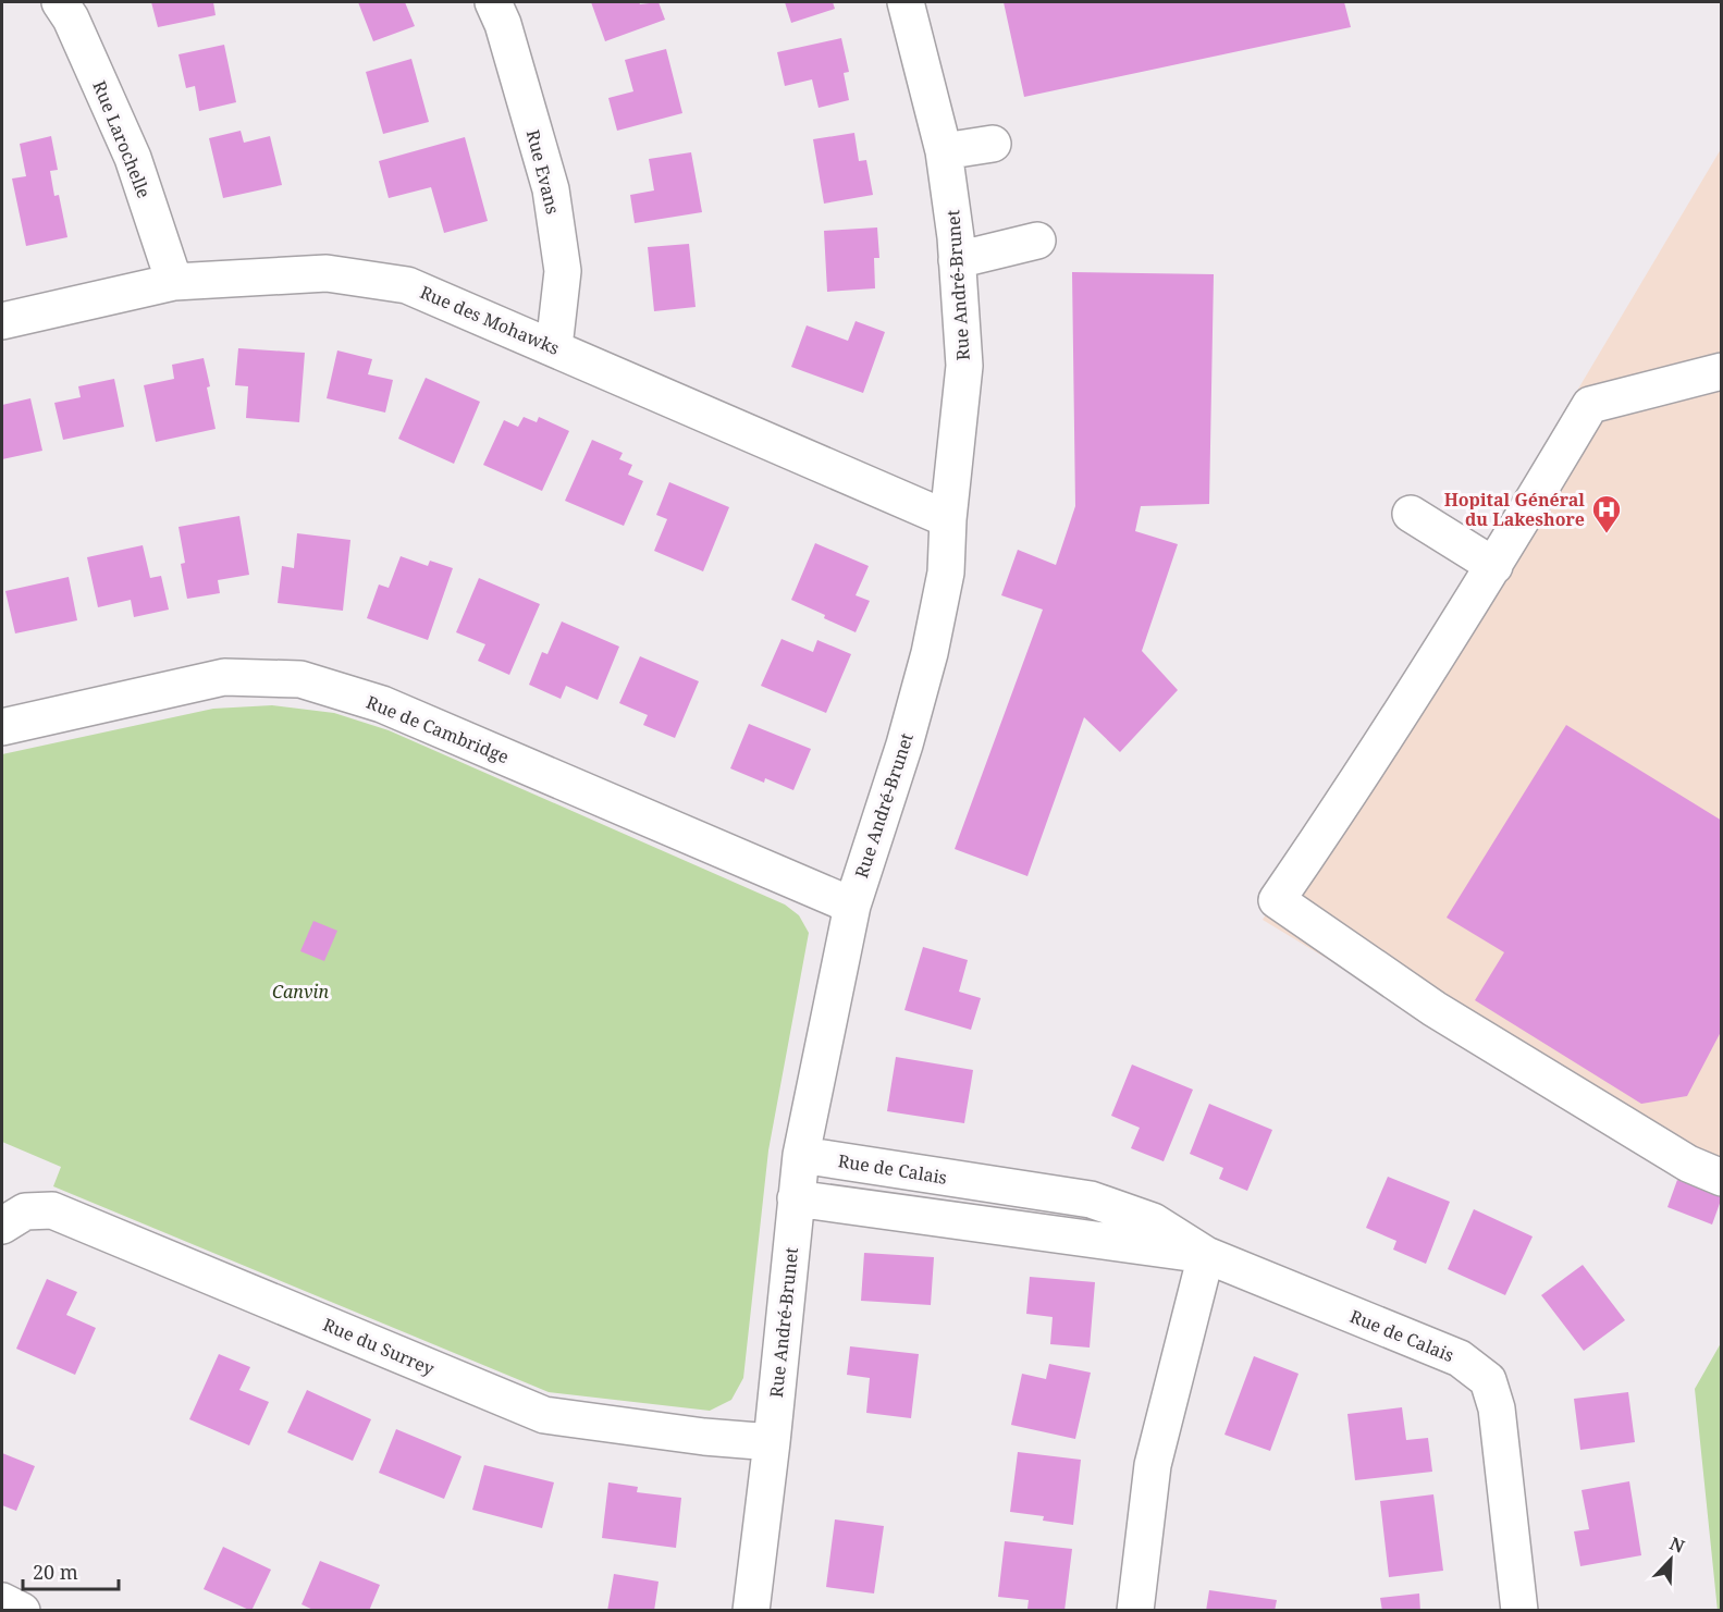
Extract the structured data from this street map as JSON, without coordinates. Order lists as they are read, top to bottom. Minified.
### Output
{"streets":{"street":["Rue Larochelle","Rue Evans","Rue André-Brunet","Rue des Mohawks","Rue de Cambridge","Rue de Calais","Rue du Surrey"]},"crossings":[["Rue Larochelle","Rue des Mohawks"],["Rue Evans","Rue des Mohawks"],["Rue André-Brunet","Rue des Mohawks"],["Rue André-Brunet","Rue de Cambridge"],["Rue André-Brunet","Rue de Calais"],["Rue André-Brunet","Rue du Surrey"]],"parks":["Canvin"],"places":{"hospital":["Hopital Général du Lakeshore"]},"scale_bar":"20 m","north":"top right"}
